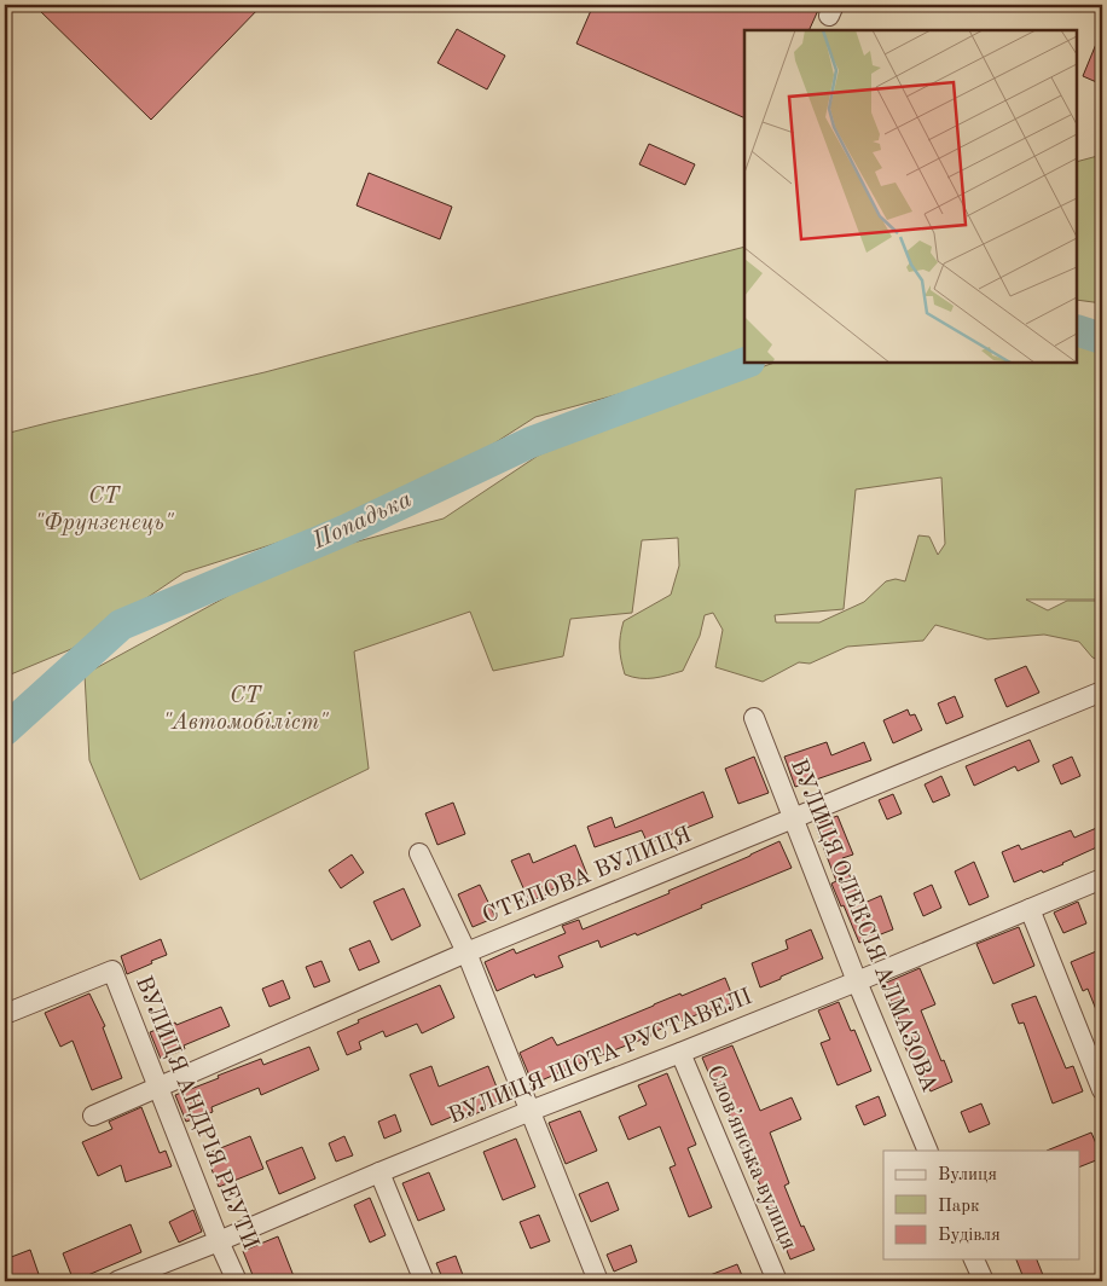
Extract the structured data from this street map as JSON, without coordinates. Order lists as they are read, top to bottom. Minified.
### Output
{"streets":{"street":["СТЕПОВА ВУЛИЦЯ","ВУЛИЦЯ ОЛЕКСІЯ АЛМАЗОВА","ВУЛИЦЯ ШОТА РУСТАВЕЛІ","ВУЛИЦЯ АНДРІЯ РЕУТИ","Словʼянська вулиця"]},"crossings":[["СТЕПОВА ВУЛИЦЯ","ВУЛИЦЯ ОЛЕКСІЯ АЛМАЗОВА"],["СТЕПОВА ВУЛИЦЯ","ВУЛИЦЯ АНДРІЯ РЕУТИ"],["ВУЛИЦЯ ОЛЕКСІЯ АЛМАЗОВА","ВУЛИЦЯ ШОТА РУСТАВЕЛІ"],["ВУЛИЦЯ ШОТА РУСТАВЕЛІ","ВУЛИЦЯ АНДРІЯ РЕУТИ"],["ВУЛИЦЯ ШОТА РУСТАВЕЛІ","Словʼянська вулиця"]],"water":["Попадька"],"parks":["СТ \"Фрунзенець\"","СТ \"Автомобіліст\""],"legend":["Вулиця","Парк","Будівля"]}
